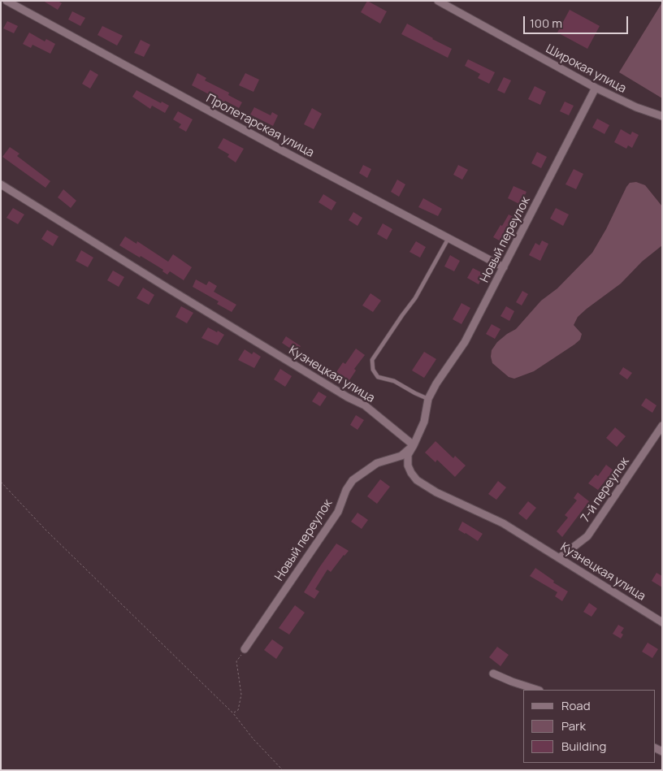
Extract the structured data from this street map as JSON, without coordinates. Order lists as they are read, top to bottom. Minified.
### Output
{"streets":{"street":["Широкая улица","Пролетарская улица","Новый переулок","Кузнецкая улица","7-й переулок"]},"crossings":[["Широкая улица","Новый переулок"],["Пролетарская улица","Новый переулок"],["Новый переулок","Кузнецкая улица"],["Кузнецкая улица","7-й переулок"]],"legend":["Road","Park","Building"],"scale_bar":"100 m"}
